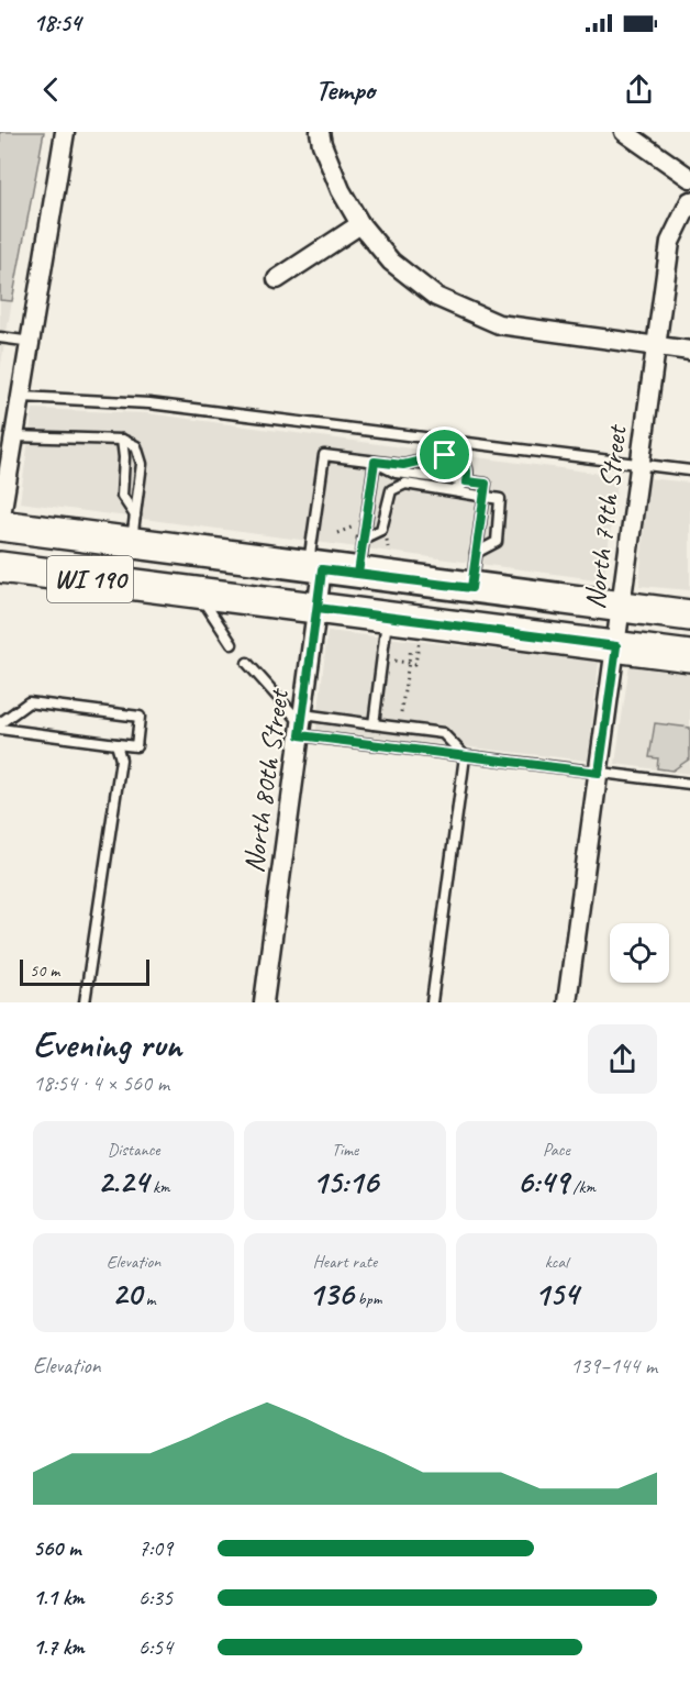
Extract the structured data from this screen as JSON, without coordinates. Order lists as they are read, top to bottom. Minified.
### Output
{"streets":{"main road":["WI 190"],"street":["North 79th Street","North 80th Street"]},"crossings":[["North 79th Street","WI 190"],["WI 190","North 80th Street"]],"scale_bar":"50 m","page":{"status":"18:54","header":"Tempo","scale":"50 m","heading":["Evening run","18:54 · 4 × 560 m"],"stats":[["Distance","2.24 km"],["Time","15:16"],["Pace","6:49 /km"],["Elevation","20 m"],["Heart rate","136 bpm"],["kcal","154"]],"chart":["Elevation","139–144 m"],"list":[{"name":"560 m","note":"7:09"},{"name":"1.1 km","note":"6:35"},{"name":"1.7 km","note":"6:54"}]}}
